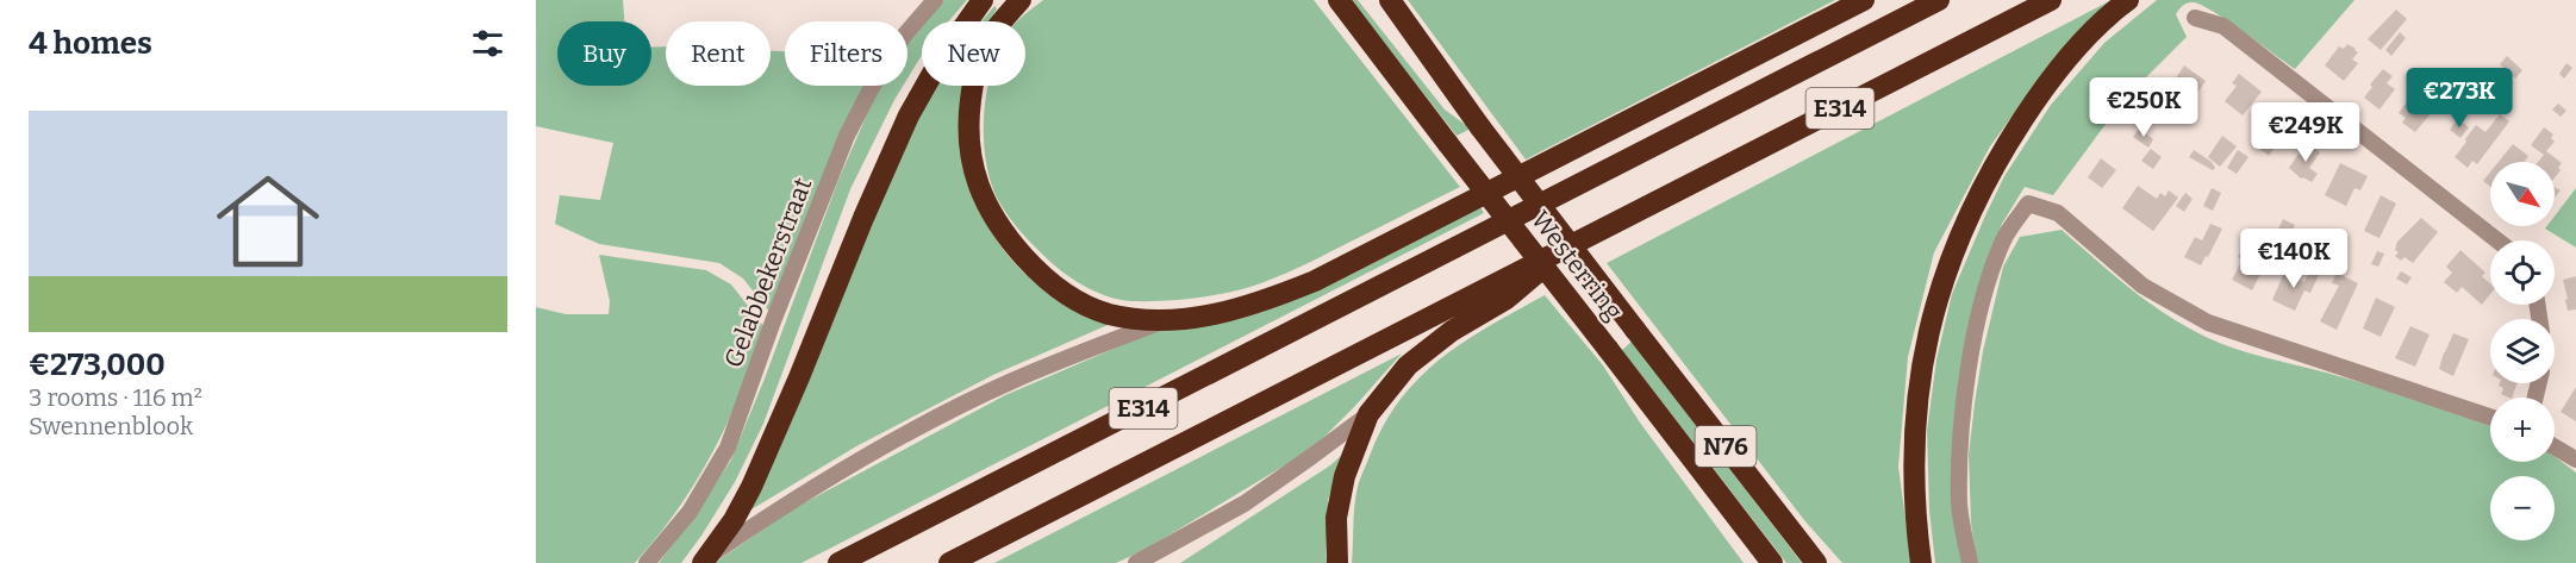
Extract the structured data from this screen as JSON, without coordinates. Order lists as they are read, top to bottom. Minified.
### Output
{"streets":{"highway":["E314","Westerring","N76"],"street":["Gelabbekerstraat"]},"north":"bottom right","page":{"heading":"4 homes","chip":["Buy","Rent","Filters","New"],"price":["€273K","€250K","€249K","€140K"],"list":[{"name":"€273,000","note":"3 rooms · 116 m² · Swennenblook"}],"map_buttons":["+","−"]}}
